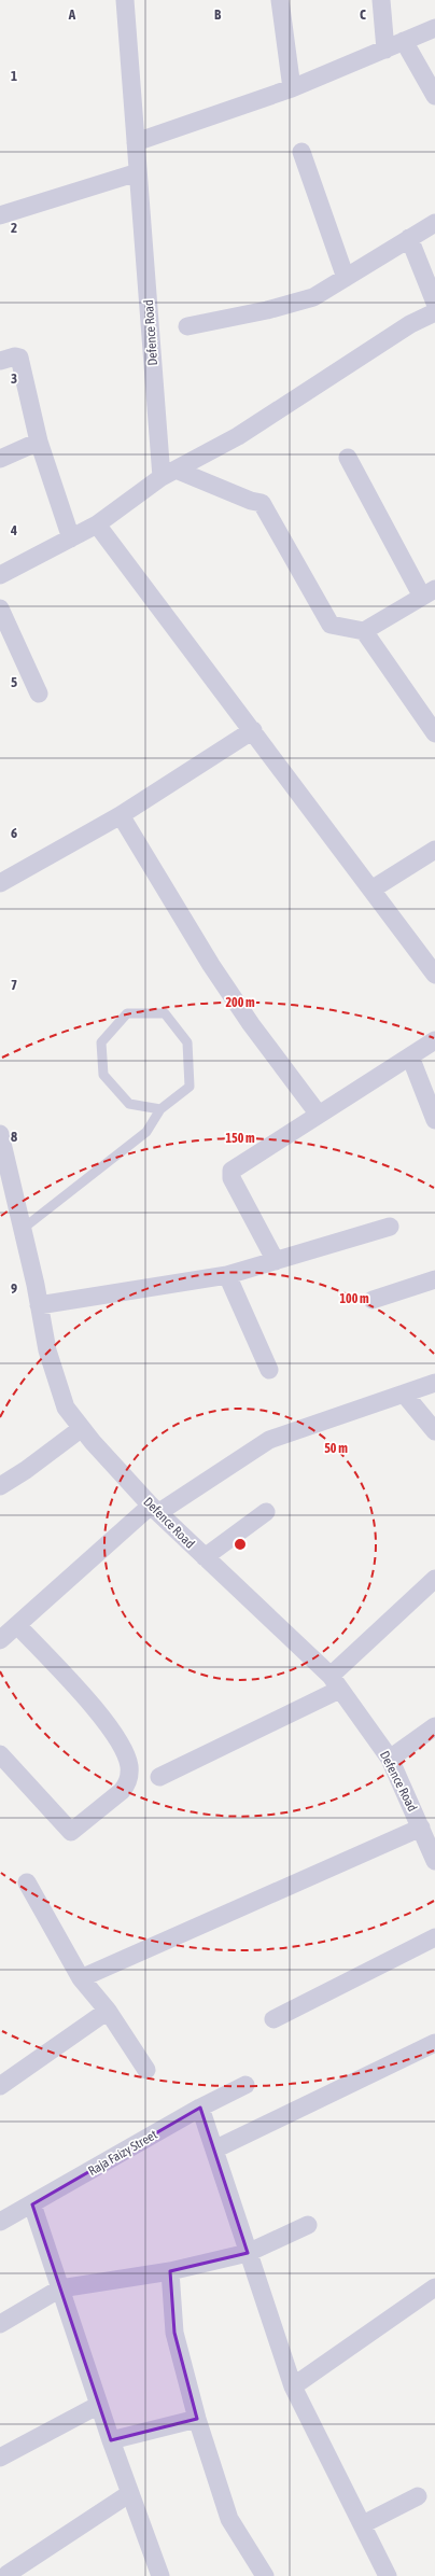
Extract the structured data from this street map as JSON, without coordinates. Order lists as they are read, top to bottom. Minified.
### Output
{"streets":{"street":["Defence Road","Raja Faizy Street"]},"grid":{"columns":["A","B","C"],"rows":["1","2","3","4","5","6","7","8","9"]},"rings":["200 m","150 m","100 m","50 m"]}
